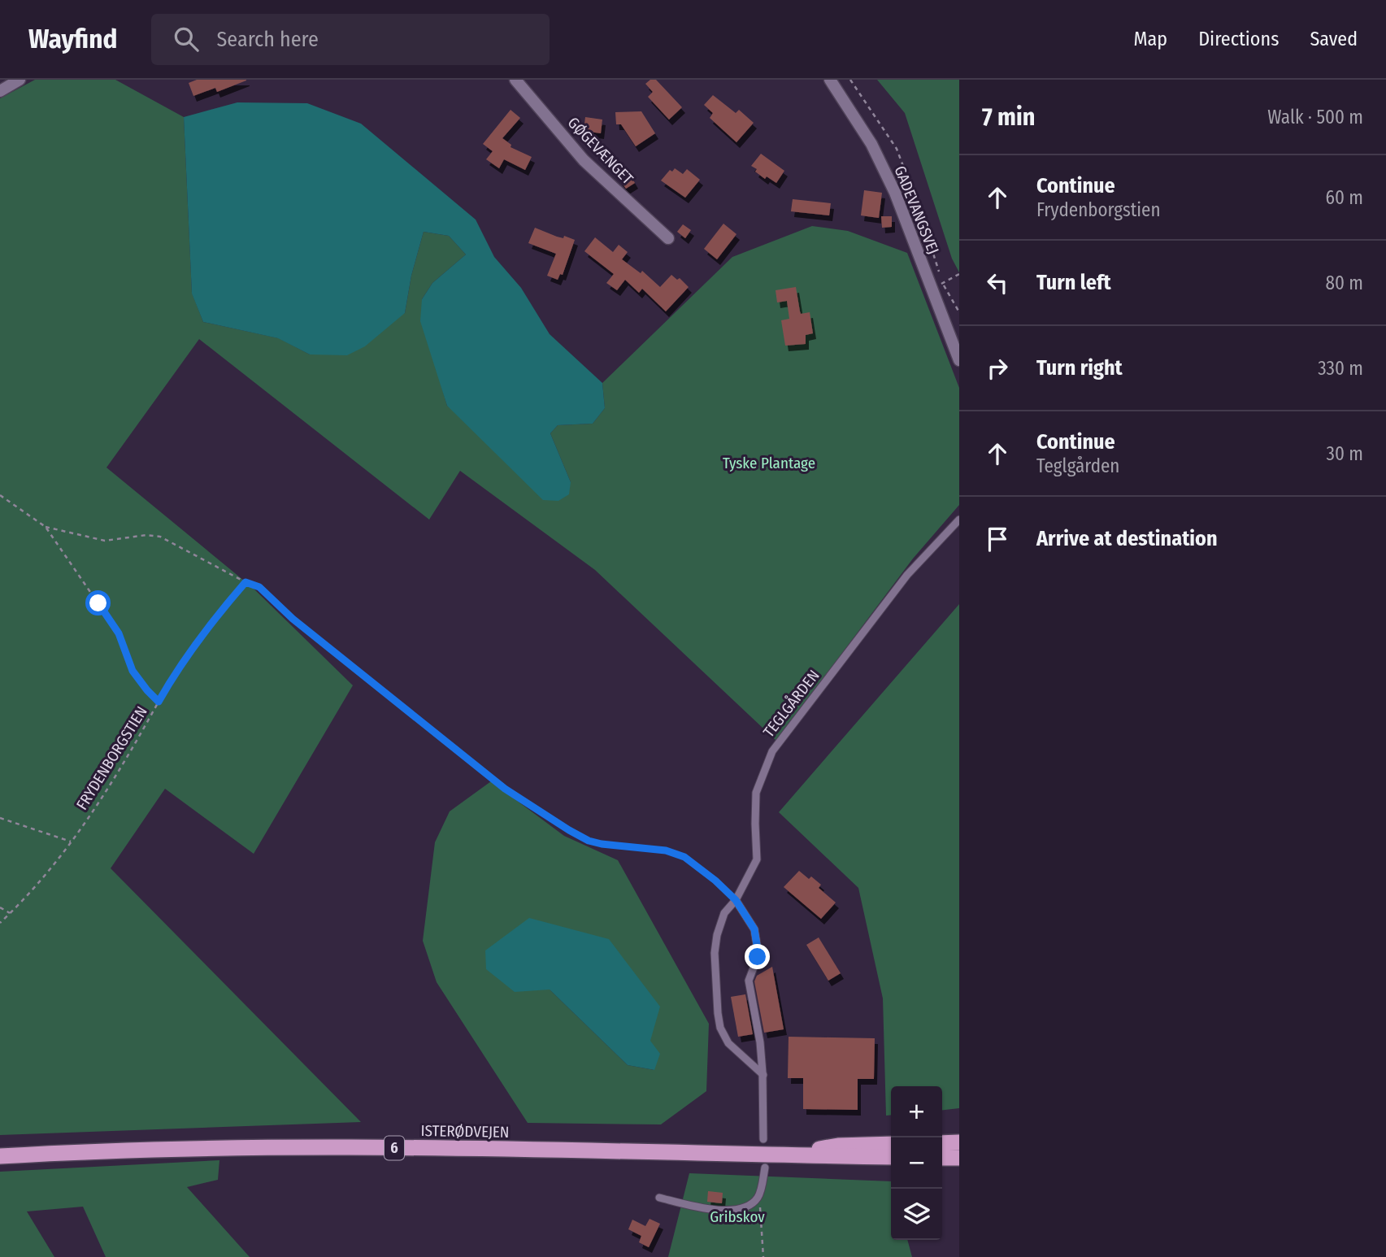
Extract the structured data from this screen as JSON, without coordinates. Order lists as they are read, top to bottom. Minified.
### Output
{"streets":{"highway":["ISTERØDVEJEN","6"],"street":["GØGEVÆNGET","GADEVANGSVEJ"],"lane":["TEGLGÅRDEN"],"path":["FRYDENBORGSTIEN"]},"parks":["Tyske Plantage","Gribskov"],"page":{"header":"Wayfind","search":"Search here","nav":["Map","Directions","Saved"],"heading":["7 min","Walk · 500 m"],"list":[["Continue","Frydenborgstien","60 m"],["Turn left","80 m"],["Turn right","330 m"],["Continue","Teglgården","30 m"],"Arrive at destination"],"map_buttons":["+","−"]}}
